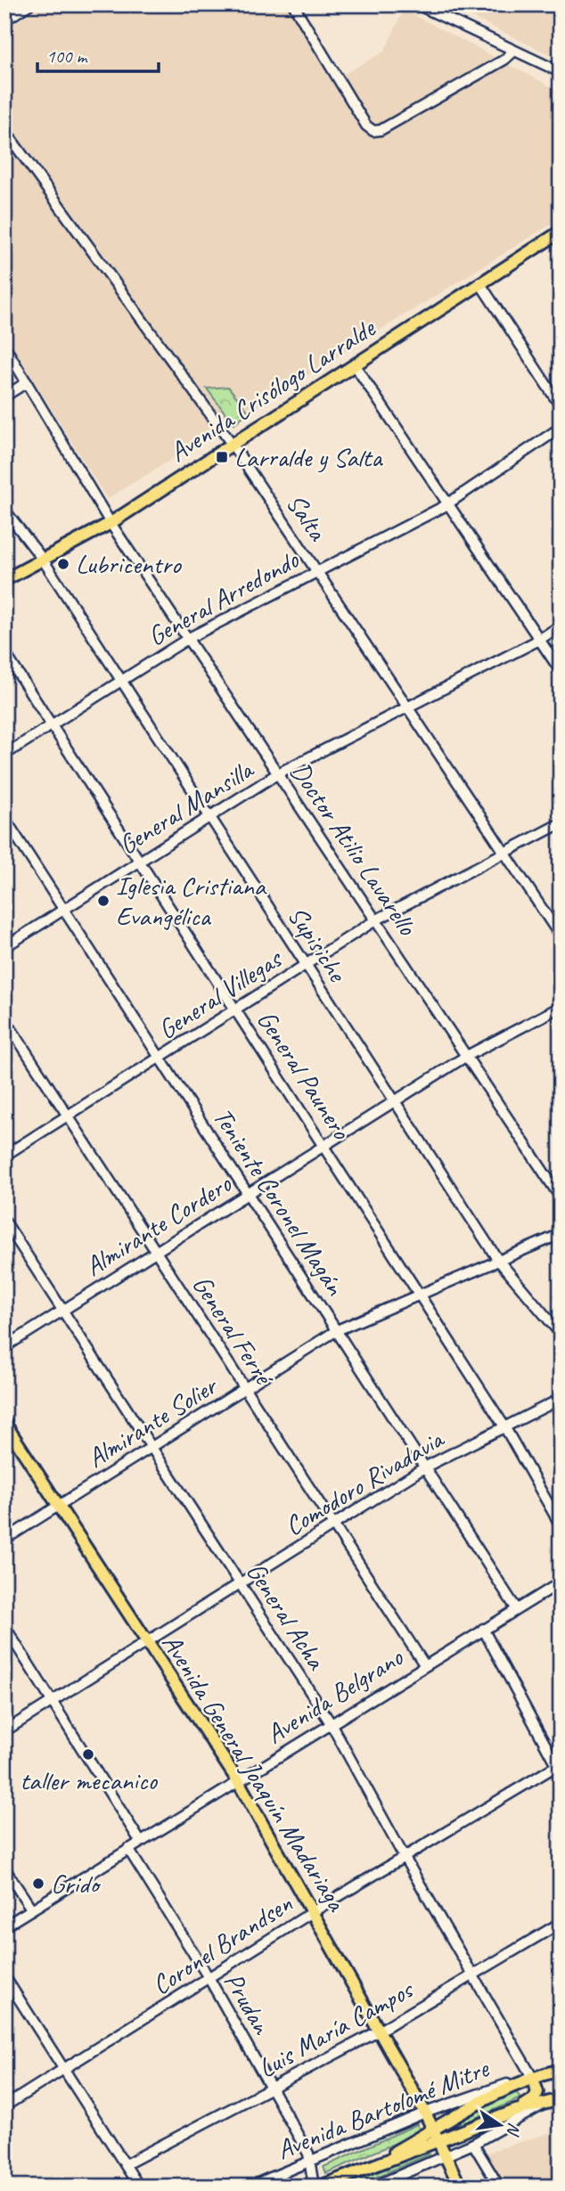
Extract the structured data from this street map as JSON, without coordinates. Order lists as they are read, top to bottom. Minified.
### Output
{"streets":{"main road":["Avenida Crisólogo Larralde","Avenida General Joaquín Madariaga","Avenida Bartolomé Mitre"],"street":["Salta","General Arredondo","General Mansilla","Doctor Atilio Lavarello","Supisiche","General Villegas","General Paunero","Teniente Coronel Magán","Almirante Cordero","General Ferré","Almirante Solier","Comodoro Rivadavia","General Acha","Avenida Belgrano","Coronel Brandsen","Prudan","Luis María Campos"]},"crossings":[["Avenida Crisólogo Larralde","Salta"],["Avenida Crisólogo Larralde","Doctor Atilio Lavarello"],["Avenida Crisólogo Larralde","Supisiche"],["Salta","General Arredondo"],["Salta","General Mansilla"],["Salta","General Villegas"],["General Arredondo","Doctor Atilio Lavarello"],["General Arredondo","Supisiche"],["General Arredondo","General Paunero"],["General Mansilla","Doctor Atilio Lavarello"],["General Mansilla","Supisiche"],["General Mansilla","General Paunero"],["General Mansilla","Teniente Coronel Magán"],["Doctor Atilio Lavarello","General Villegas"],["Doctor Atilio Lavarello","Almirante Cordero"],["Supisiche","General Villegas"],["Supisiche","Almirante Cordero"],["Supisiche","Almirante Solier"],["General Villegas","General Paunero"],["General Villegas","Teniente Coronel Magán"],["General Villegas","General Ferré"],["General Paunero","Almirante Cordero"],["General Paunero","Almirante Solier"],["General Paunero","Comodoro Rivadavia"],["Teniente Coronel Magán","Almirante Cordero"],["Teniente Coronel Magán","Almirante Solier"],["Teniente Coronel Magán","Comodoro Rivadavia"],["Teniente Coronel Magán","Avenida Belgrano"],["Almirante Cordero","General Ferré"],["Almirante Cordero","General Acha"],["General Ferré","Almirante Solier"],["General Ferré","Comodoro Rivadavia"],["General Ferré","Avenida Belgrano"],["Almirante Solier","General Acha"],["Almirante Solier","Avenida General Joaquín Madariaga"],["Comodoro Rivadavia","General Acha"],["Comodoro Rivadavia","Avenida General Joaquín Madariaga"],["General Acha","Avenida Belgrano"],["General Acha","Coronel Brandsen"],["General Acha","Luis María Campos"],["General Acha","Avenida Bartolomé Mitre"],["Avenida Belgrano","Avenida General Joaquín Madariaga"],["Avenida Belgrano","Prudan"],["Avenida General Joaquín Madariaga","Coronel Brandsen"],["Avenida General Joaquín Madariaga","Luis María Campos"],["Avenida General Joaquín Madariaga","Avenida Bartolomé Mitre"],["Coronel Brandsen","Prudan"],["Prudan","Luis María Campos"],["Prudan","Avenida Bartolomé Mitre"]],"places":{"transit":["Larralde y Salta"],"other":["Lubricentro","Iglesia Cristiana Evangélica","taller mecanico","Grido"]},"scale_bar":"100 m","north":"right"}
